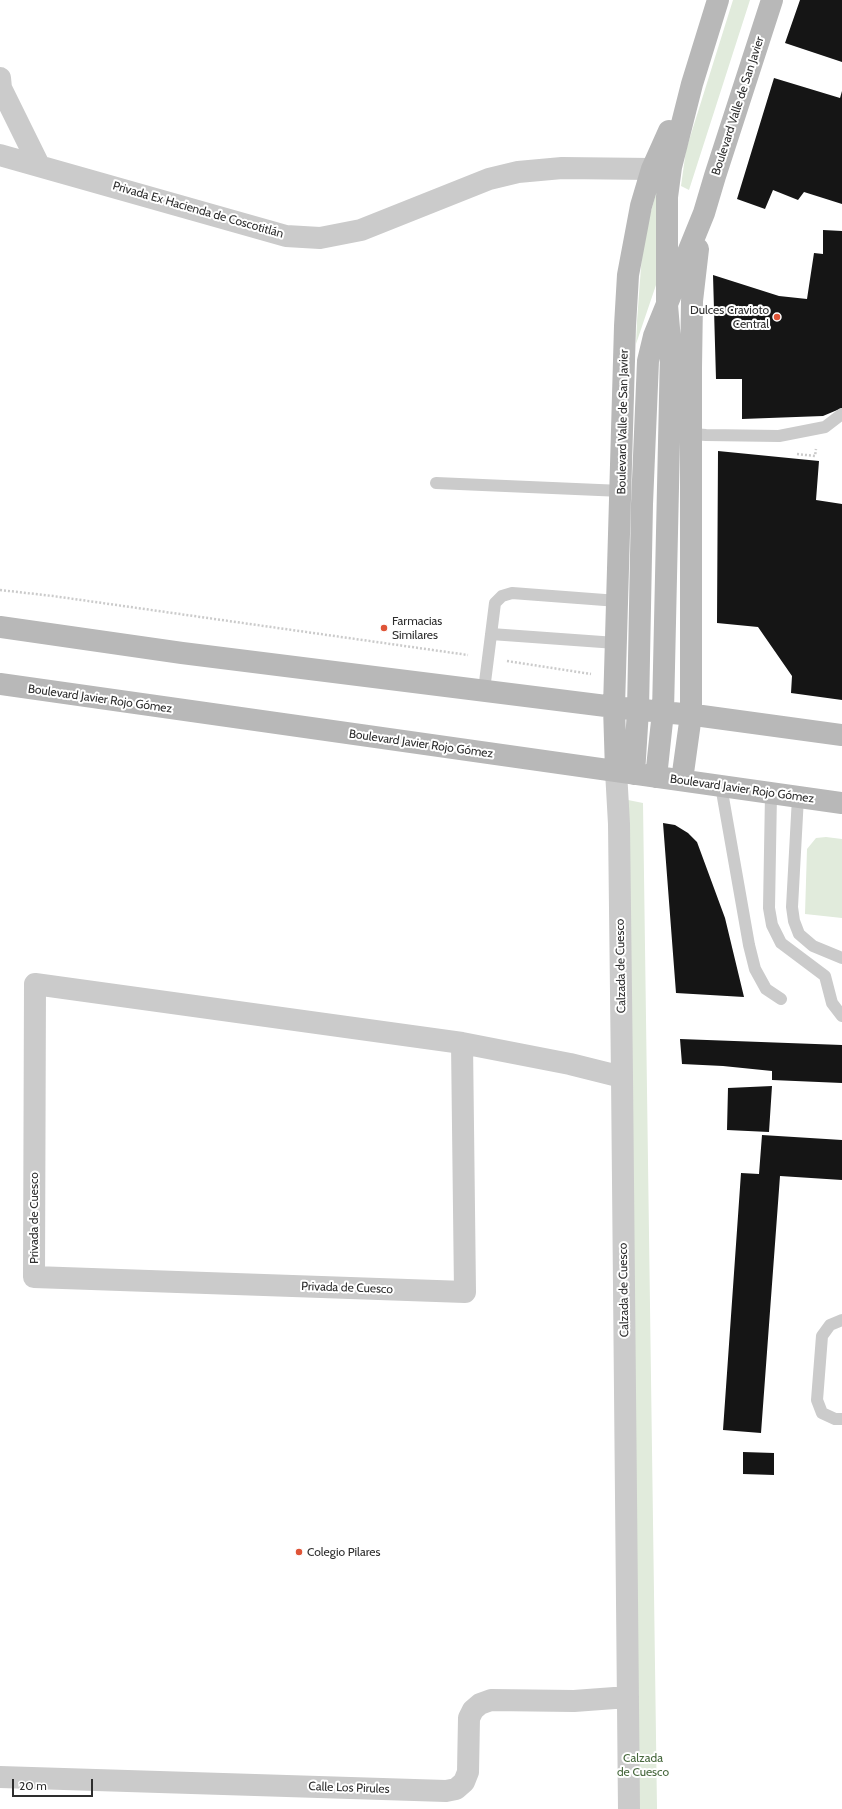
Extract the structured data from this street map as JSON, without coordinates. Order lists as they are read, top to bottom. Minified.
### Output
{"streets":{"main road":["Boulevard Valle de San Javier","Boulevard Javier Rojo Gómez"],"street":["Privada Ex Hacienda de Coscotitlán","Calzada de Cuesco","Privada de Cuesco","Calle Los Pirules"]},"crossings":[["Boulevard Valle de San Javier","Privada Ex Hacienda de Coscotitlán"],["Boulevard Valle de San Javier","Boulevard Javier Rojo Gómez"],["Boulevard Valle de San Javier","Calzada de Cuesco"],["Boulevard Javier Rojo Gómez","Calzada de Cuesco"],["Calzada de Cuesco","Privada de Cuesco"],["Calzada de Cuesco","Calle Los Pirules"]],"parks":["Calzada de Cuesco"],"places":["Dulces Cravioto Central","Farmacias Similares","Colegio Pilares"],"scale_bar":"20 m"}
